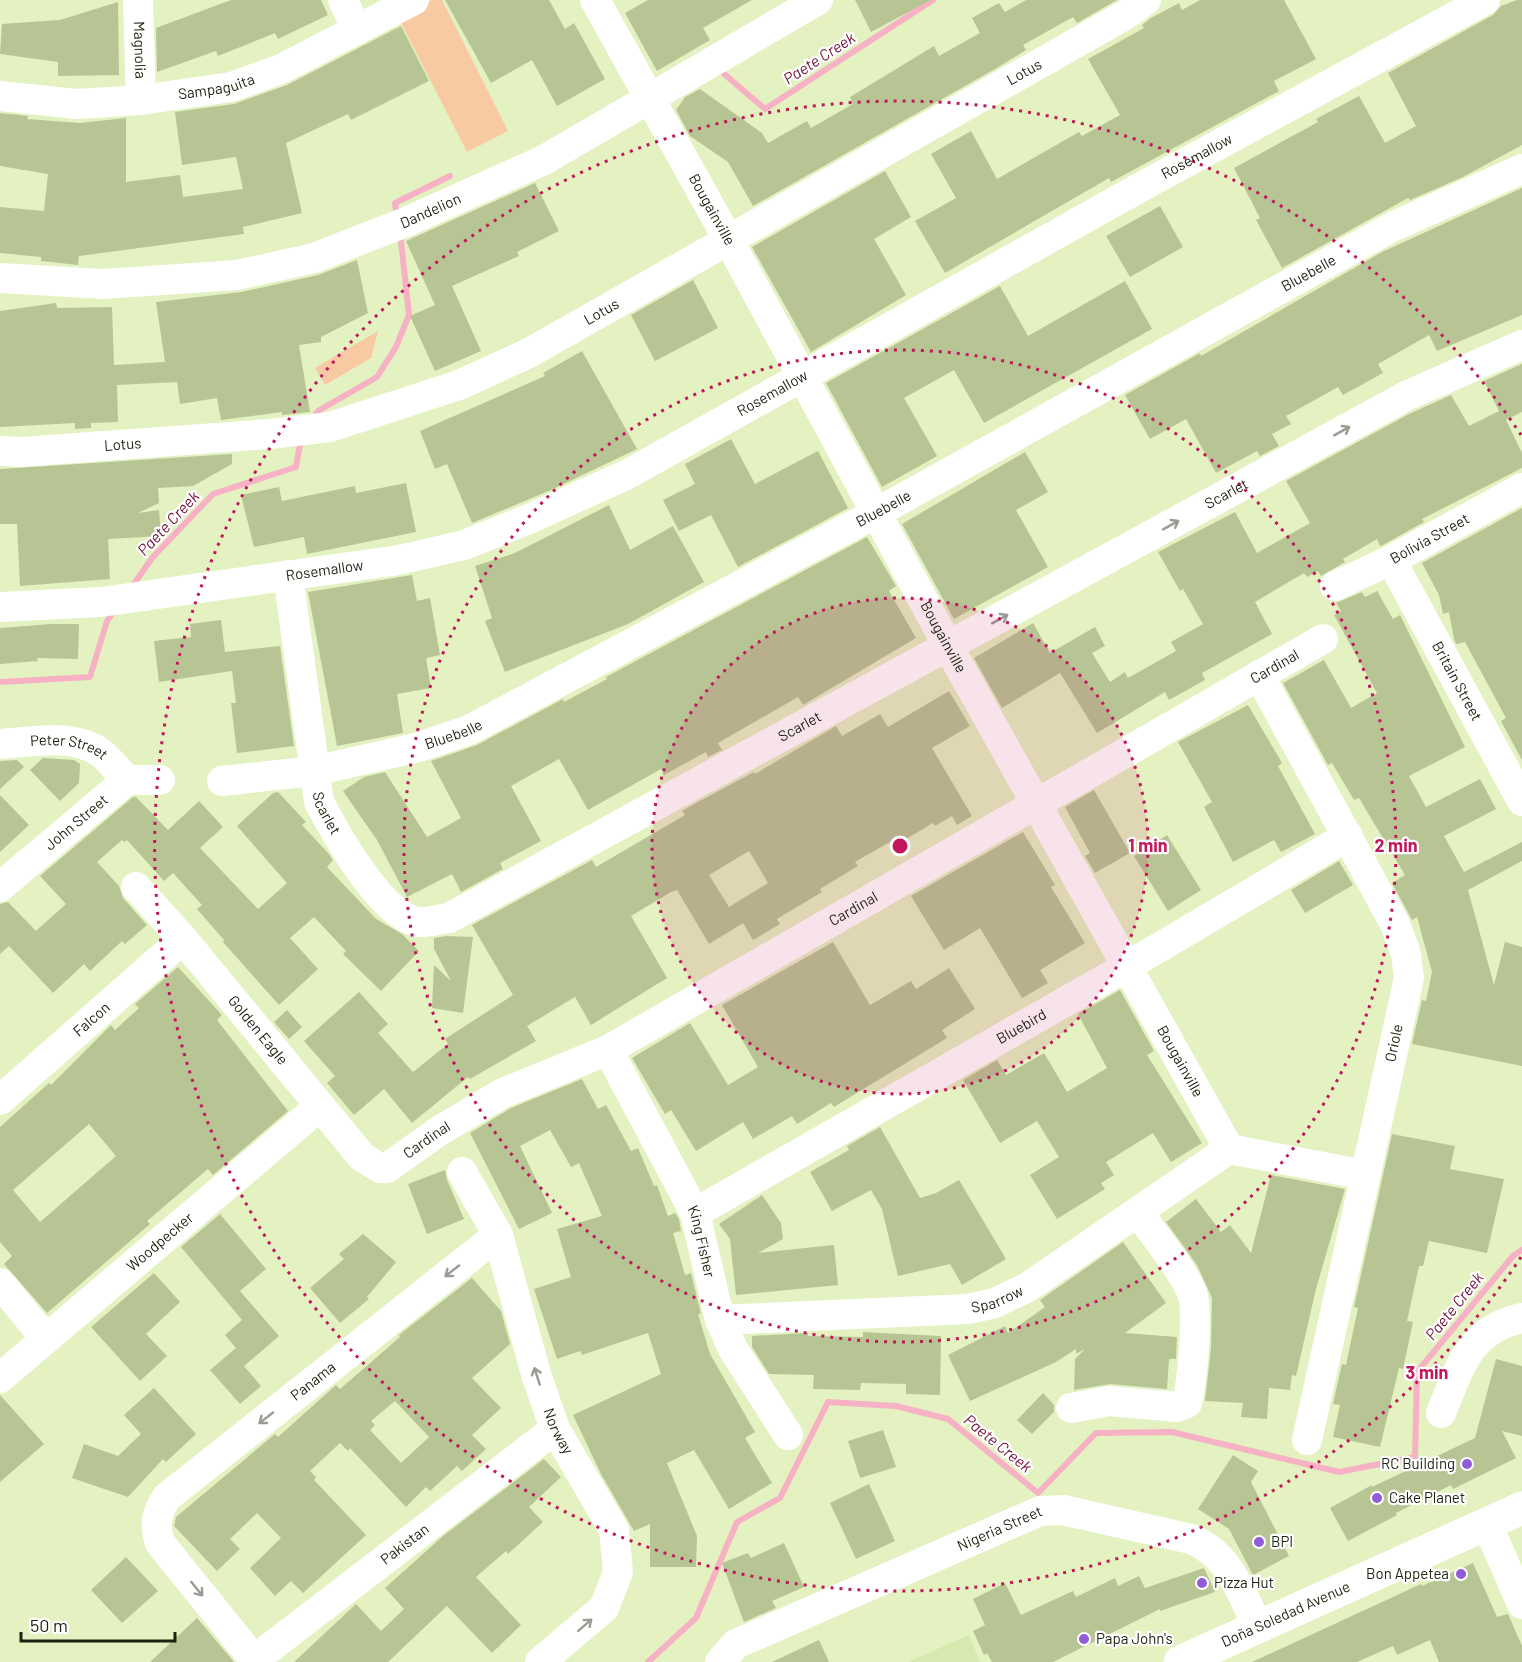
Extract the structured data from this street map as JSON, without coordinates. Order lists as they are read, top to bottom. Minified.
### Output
{"streets":{"main road":["Doña Soledad Avenue"],"street":["Magnolia","Lotus","Sampaguita","Rosemallow","Dandelion","Bougainville","Bluebelle","Scarlet","Bolivia Street","Cardinal","Britain Street","Peter Street","John Street","Falcon","Bluebird","Golden Eagle","Oriole","Woodpecker","King Fisher","Sparrow","Panama","Norway","Nigeria Street","Pakistan"]},"crossings":[["Magnolia","Sampaguita"],["Lotus","Bougainville"],["Rosemallow","Bougainville"],["Rosemallow","Scarlet"],["Dandelion","Bougainville"],["Bougainville","Bluebelle"],["Bougainville","Scarlet"],["Bougainville","Cardinal"],["Bougainville","Bluebird"],["Bougainville","Sparrow"],["Bluebelle","Scarlet"],["Bolivia Street","Britain Street"],["Cardinal","Golden Eagle"],["Cardinal","Oriole"],["Cardinal","King Fisher"],["Peter Street","John Street"],["Falcon","Golden Eagle"],["Bluebird","Oriole"],["Bluebird","King Fisher"],["Golden Eagle","Woodpecker"],["King Fisher","Sparrow"],["Panama","Norway"],["Panama","Pakistan"],["Norway","Pakistan"],["Nigeria Street","Doña Soledad Avenue"]],"one_way":["Scarlet","Norway"],"water":["Paete Creek"],"places":["RC Building","Cake Planet","BPI","Bon Appetea","Pizza Hut","Papa John's"],"scale_bar":"50 m","rings":["1 min","2 min","3 min"]}
